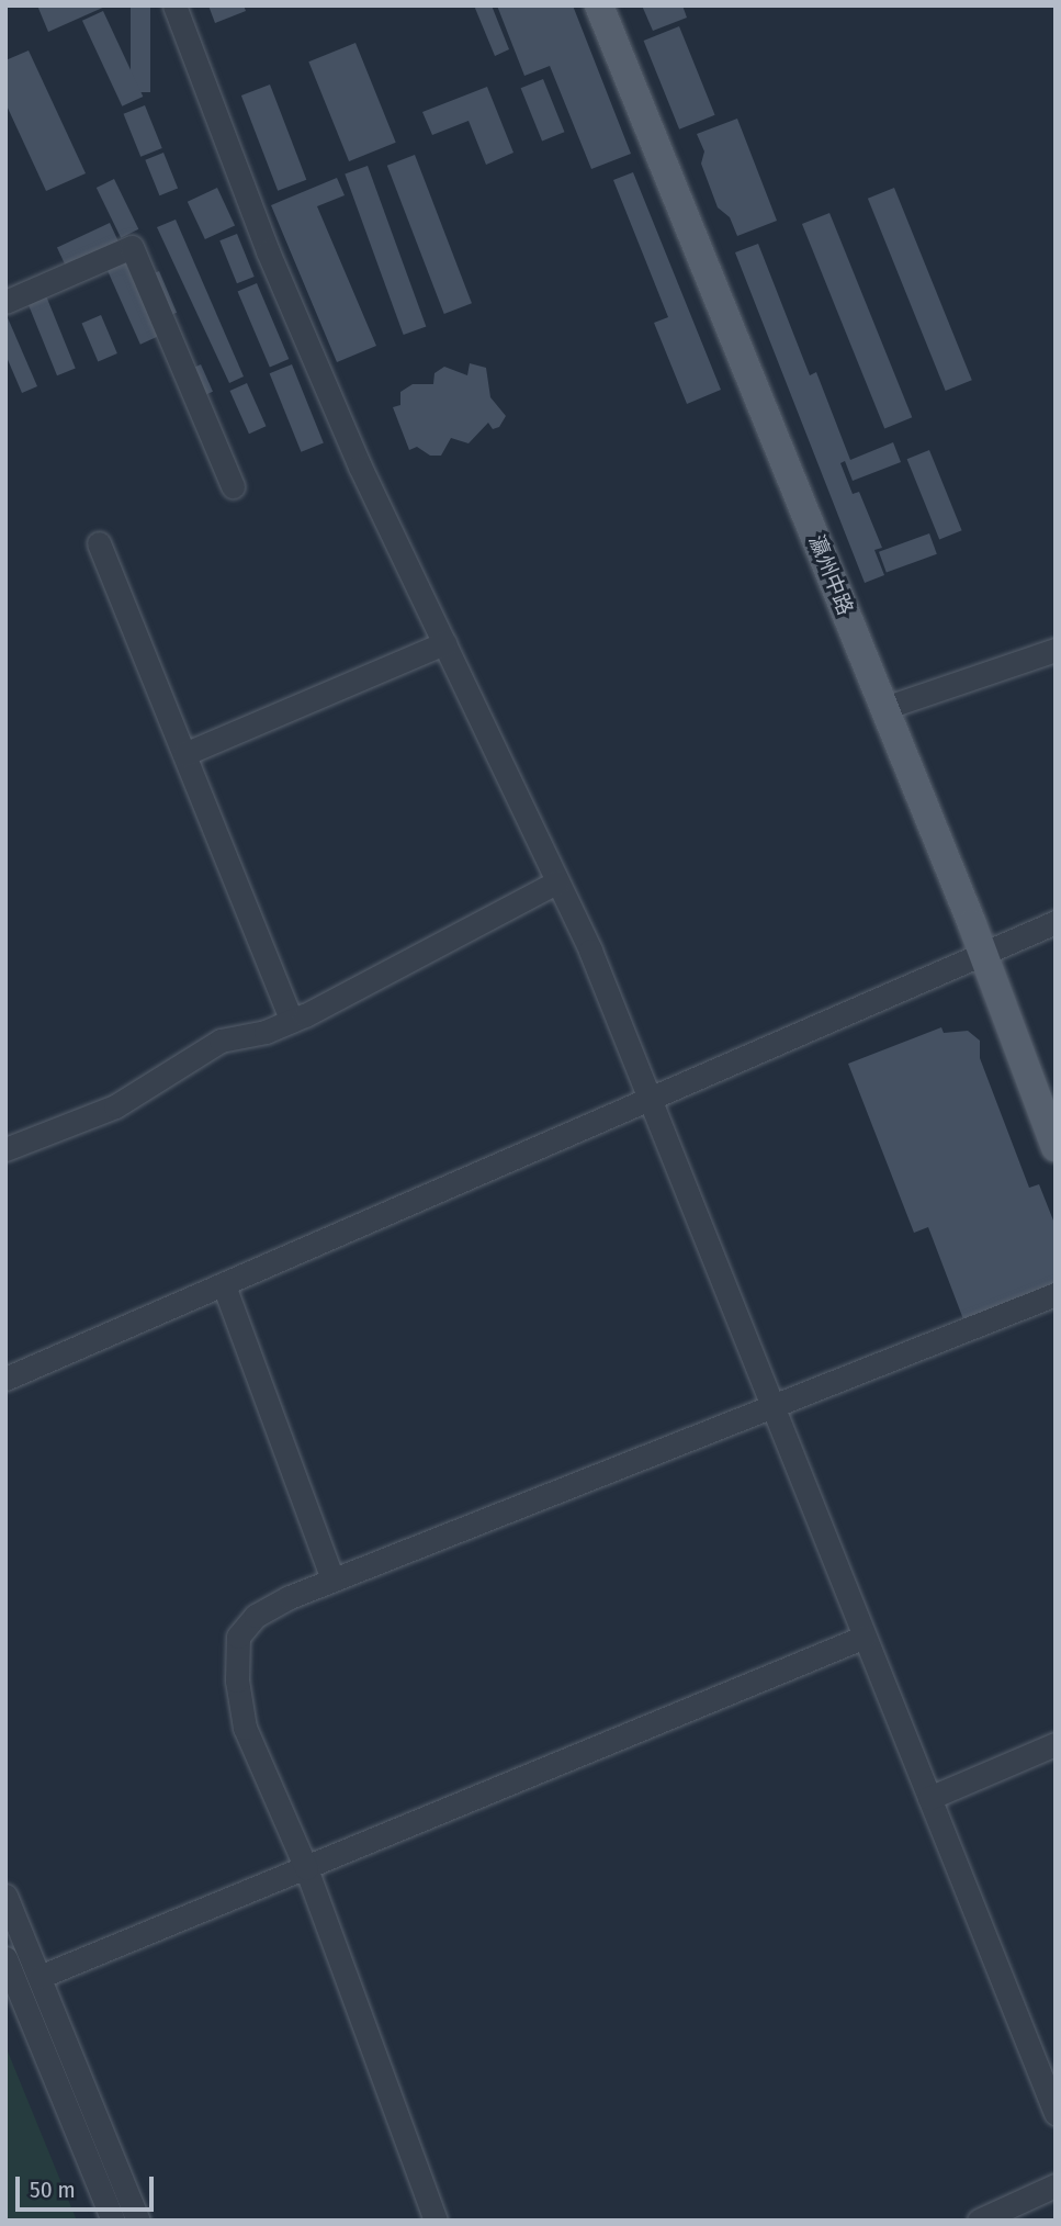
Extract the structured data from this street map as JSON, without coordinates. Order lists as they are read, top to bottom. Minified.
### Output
{"streets":{"main road":["瀛州中路"]},"scale_bar":"50 m"}
